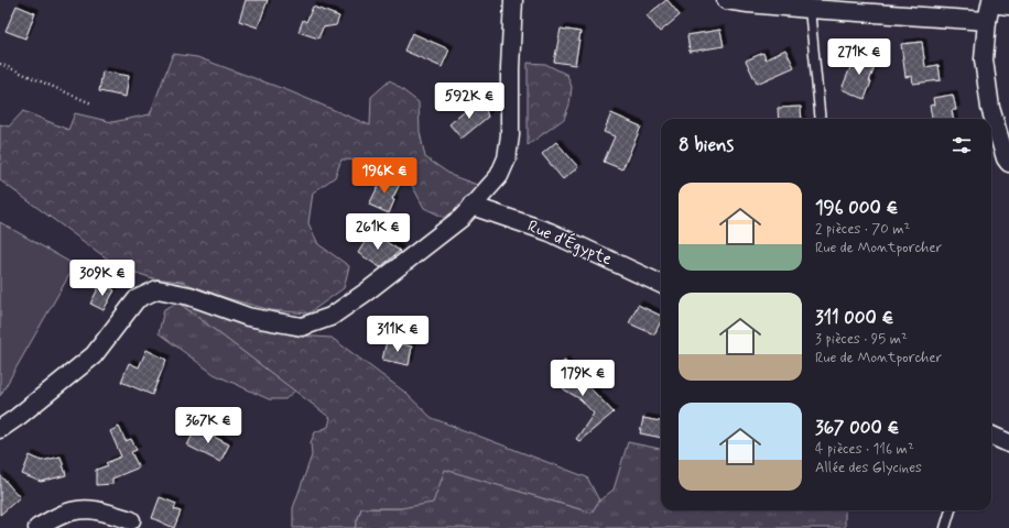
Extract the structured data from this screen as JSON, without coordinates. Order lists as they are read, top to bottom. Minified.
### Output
{"streets":{"street":["Rue d'Égypte"]},"page":{"price":["271K €","592K €","196K €","261K €","309K €","311K €","179K €","367K €"],"heading":"8 biens","list":[{"name":"196 000 €","note":"2 pièces · 70 m² · Rue de Montporcher"},{"name":"311 000 €","note":"3 pièces · 95 m² · Rue de Montporcher"},{"name":"367 000 €","note":"4 pièces · 116 m² · Allée des Glycines"}]}}
